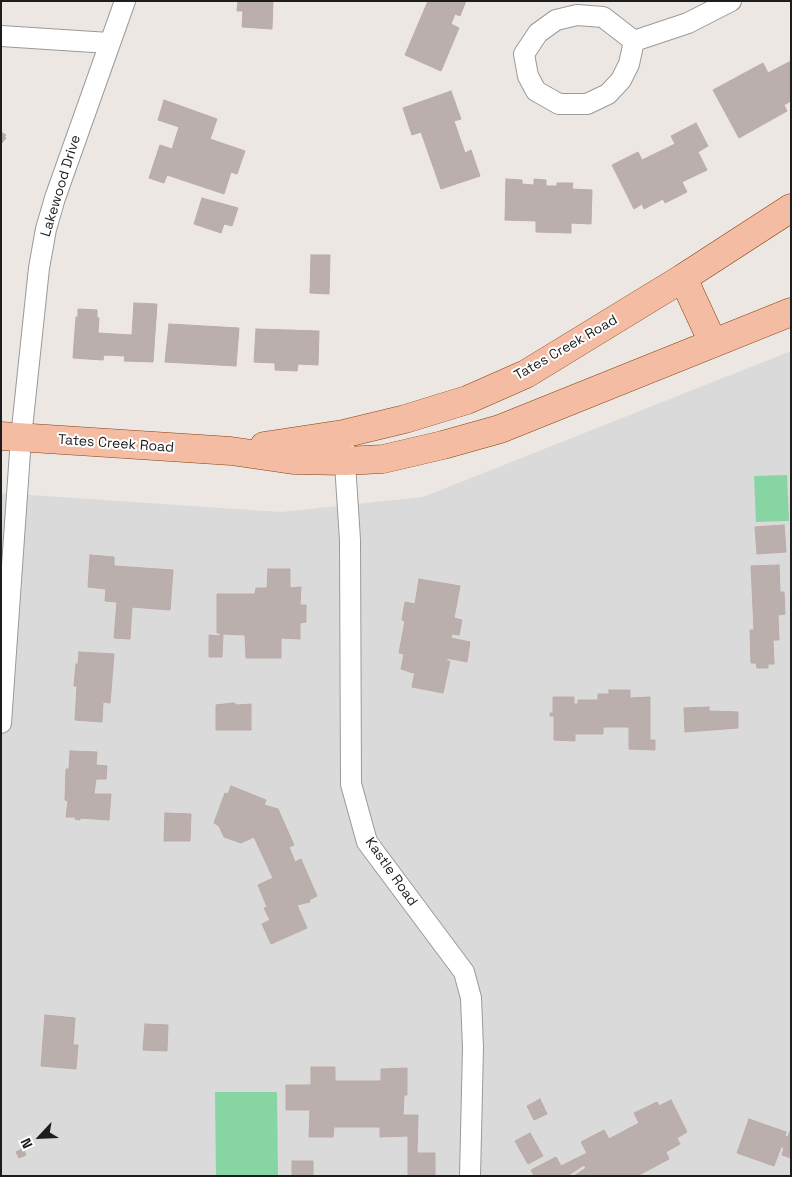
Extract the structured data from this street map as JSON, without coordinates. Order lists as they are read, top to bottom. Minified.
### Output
{"streets":{"main road":["Tates Creek Road"],"street":["Lakewood Drive","Kastle Road"]},"crossings":[["Lakewood Drive","Tates Creek Road"],["Tates Creek Road","Kastle Road"]],"north":"bottom left"}
